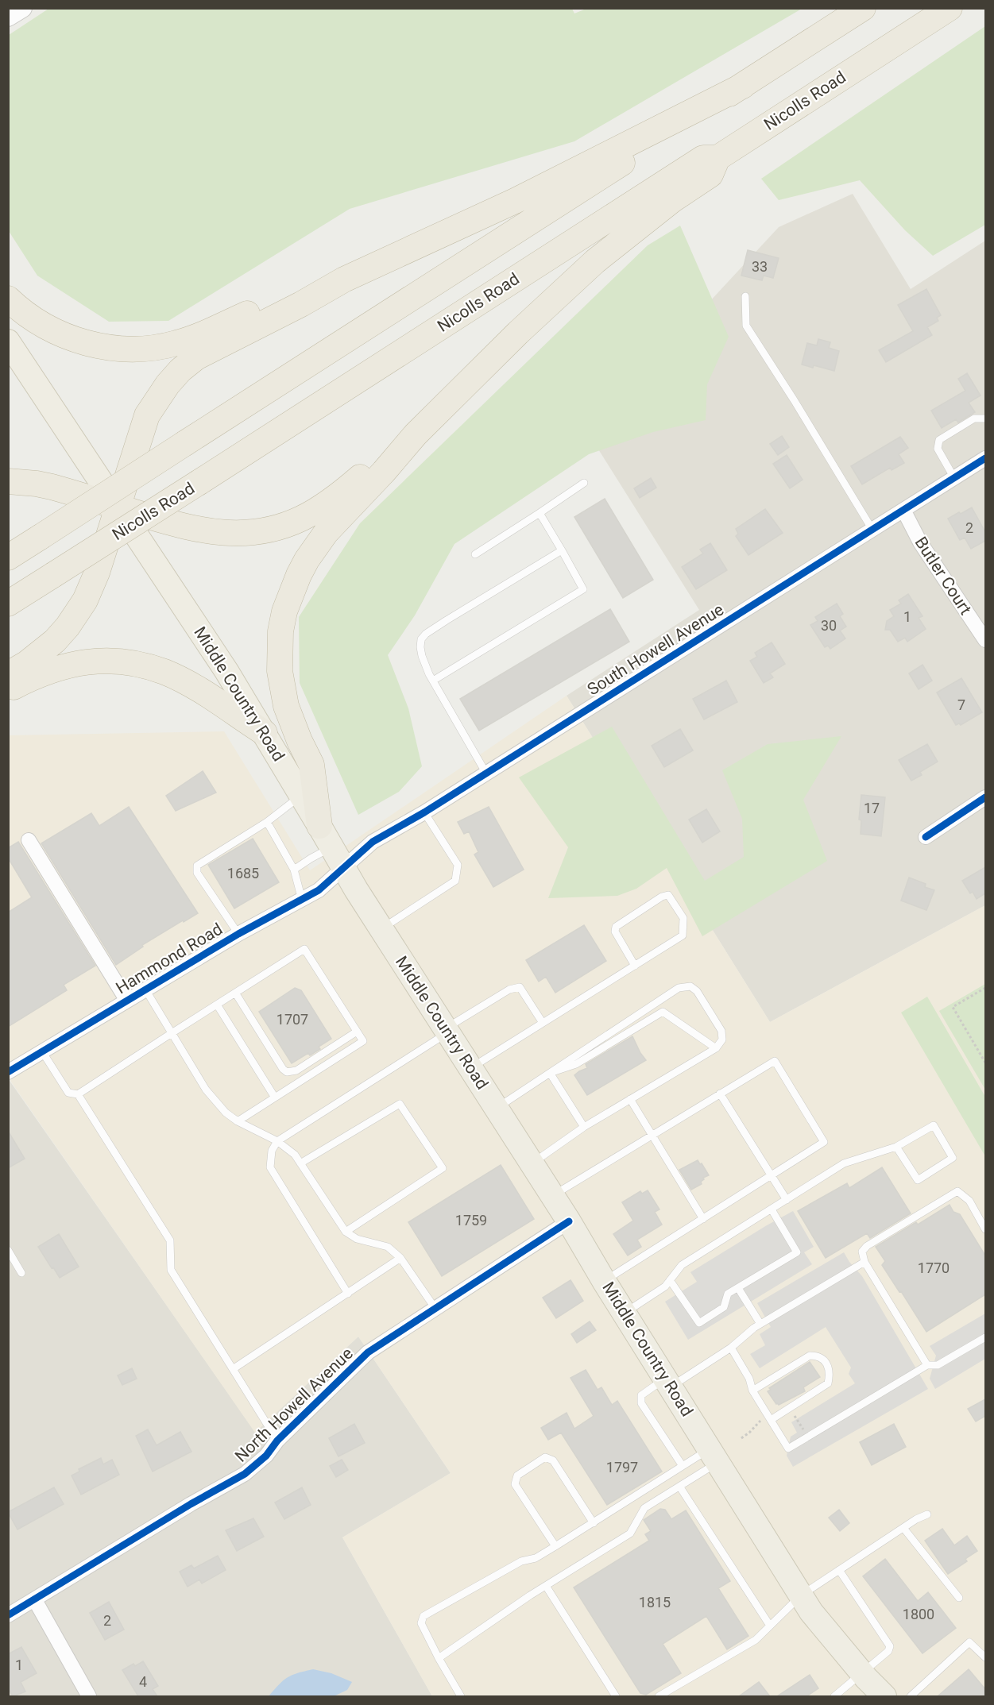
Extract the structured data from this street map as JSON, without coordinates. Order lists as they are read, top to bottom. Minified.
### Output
{"streets":{"highway":["Nicolls Road"],"main road":["Middle Country Road"],"street":["Butler Court","South Howell Avenue","Hammond Road","North Howell Avenue"]},"crossings":[["Butler Court","South Howell Avenue"],["South Howell Avenue","Middle Country Road"],["South Howell Avenue","Hammond Road"],["Middle Country Road","Hammond Road"],["Middle Country Road","North Howell Avenue"]],"house_numbers":["33","2","1","30","7","17","1685","1707","1759","1770","1797","1815","1800","2","1","4"]}
